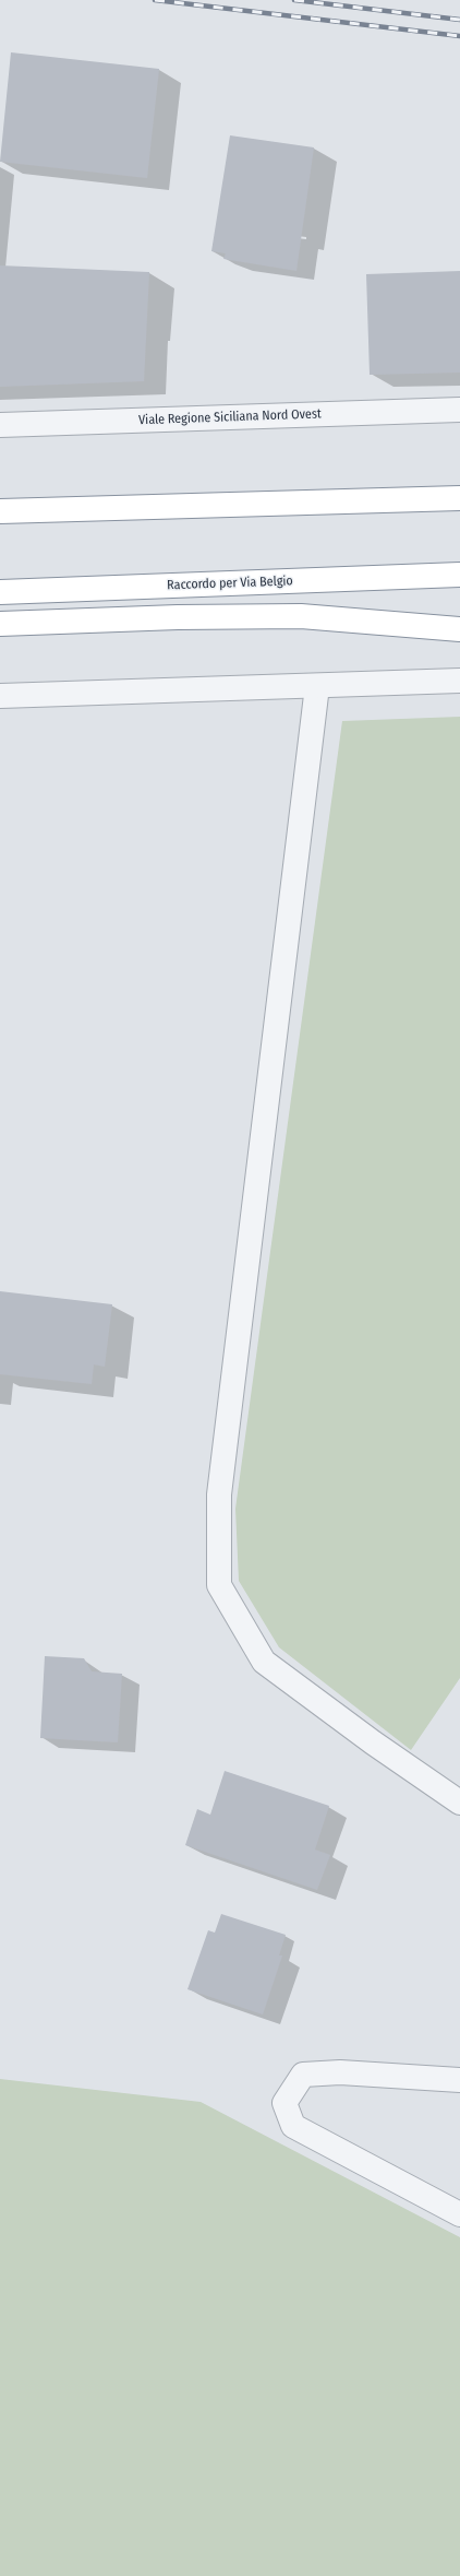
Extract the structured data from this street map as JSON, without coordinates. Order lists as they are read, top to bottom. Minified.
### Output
{"streets":{"highway":["Raccordo per Via Belgio"],"street":["Viale Regione Siciliana Nord Ovest"]}}
